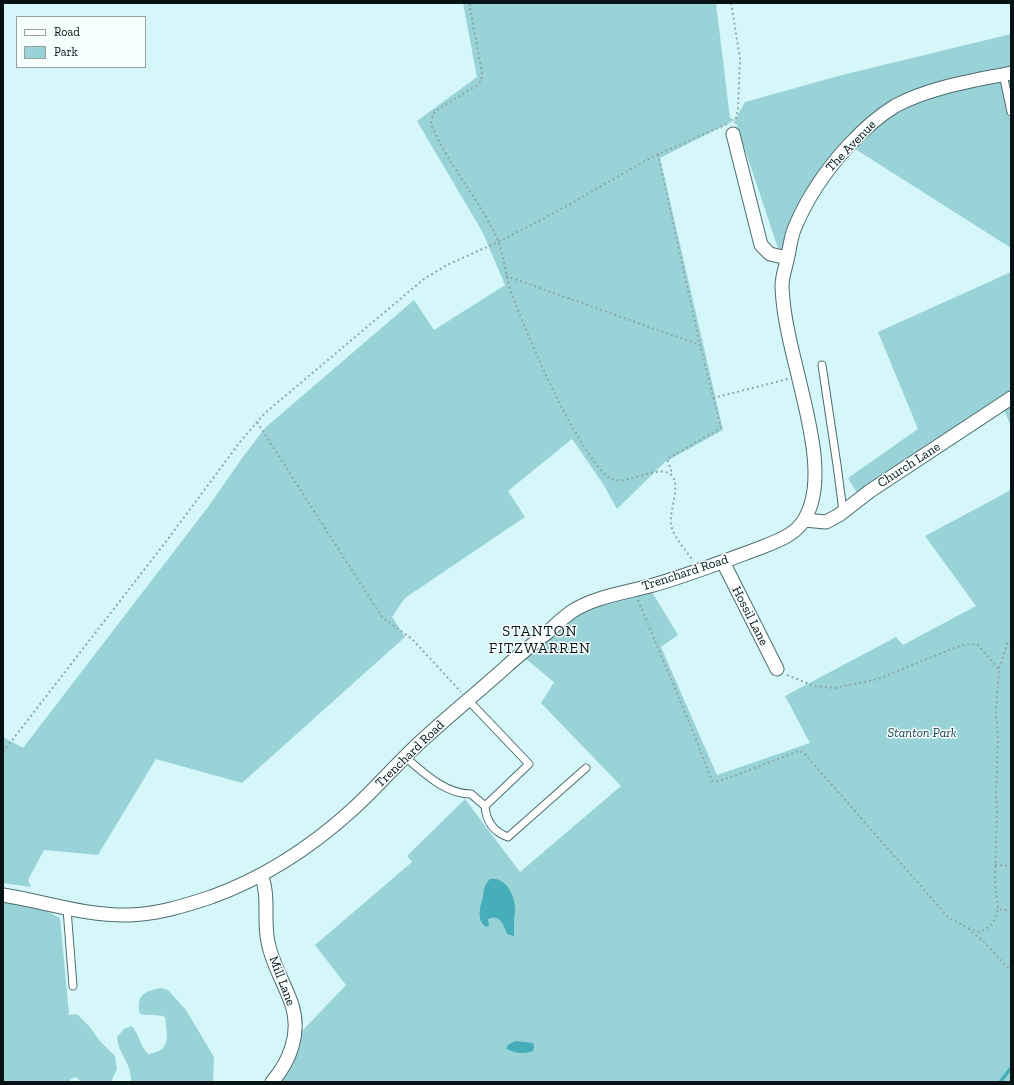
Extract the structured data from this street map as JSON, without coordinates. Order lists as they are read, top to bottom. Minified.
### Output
{"streets":{"street":["The Avenue","Church Lane","Trenchard Road","Hossil Lane","Mill Lane"]},"crossings":[["The Avenue","Church Lane"],["The Avenue","Trenchard Road"],["Church Lane","Trenchard Road"],["Trenchard Road","Hossil Lane"],["Trenchard Road","Mill Lane"]],"districts":["STANTON FITZWARREN"],"parks":["Stanton Park"],"legend":["Road","Park"]}
